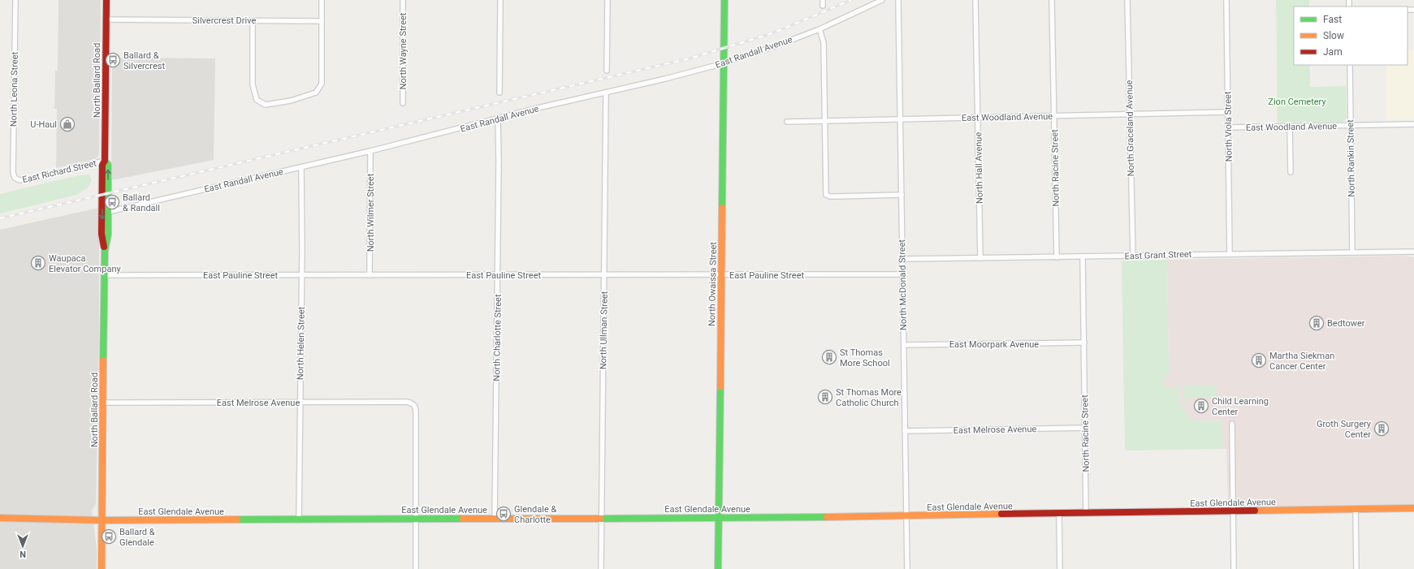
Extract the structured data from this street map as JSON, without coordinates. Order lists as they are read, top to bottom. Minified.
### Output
{"streets":{"street":["Silvercrest Drive","North Wayne Street","East Randall Avenue","North Ballard Road","North Leona Street","East Woodland Avenue","North Viola Street","North Graceland Avenue","North Rankin Street","North Hall Avenue","North Racine Street","East Richard Street","North Wilmer Street","East Grant Street","East Pauline Street","North Owaissa Street","North McDonald Street","North Ullman Street","North Charlotte Street","North Helen Street","East Moorpark Avenue","East Melrose Avenue","East Glendale Avenue"]},"crossings":[["Silvercrest Drive","North Ballard Road"],["East Randall Avenue","North Ballard Road"],["East Randall Avenue","North Wilmer Street"],["East Randall Avenue","North Owaissa Street"],["East Randall Avenue","North Ullman Street"],["East Randall Avenue","North Charlotte Street"],["East Randall Avenue","North Helen Street"],["North Ballard Road","East Richard Street"],["North Ballard Road","East Pauline Street"],["North Ballard Road","East Melrose Avenue"],["North Ballard Road","East Glendale Avenue"],["North Leona Street","East Richard Street"],["East Woodland Avenue","North Viola Street"],["East Woodland Avenue","North Graceland Avenue"],["East Woodland Avenue","North Rankin Street"],["East Woodland Avenue","North Hall Avenue"],["East Woodland Avenue","North Racine Street"],["East Woodland Avenue","North McDonald Street"],["North Viola Street","East Grant Street"],["North Graceland Avenue","East Grant Street"],["North Rankin Street","East Grant Street"],["North Hall Avenue","East Grant Street"],["North Racine Street","East Grant Street"],["North Racine Street","East Moorpark Avenue"],["North Racine Street","East Melrose Avenue"],["North Racine Street","East Glendale Avenue"],["North Wilmer Street","East Pauline Street"],["East Grant Street","North McDonald Street"],["East Pauline Street","North Owaissa Street"],["East Pauline Street","North McDonald Street"],["East Pauline Street","North Ullman Street"],["East Pauline Street","North Charlotte Street"],["East Pauline Street","North Helen Street"],["North Owaissa Street","East Glendale Avenue"],["North McDonald Street","East Moorpark Avenue"],["North McDonald Street","East Melrose Avenue"],["North McDonald Street","East Glendale Avenue"],["North Ullman Street","East Glendale Avenue"],["North Charlotte Street","East Glendale Avenue"],["North Helen Street","East Melrose Avenue"],["North Helen Street","East Glendale Avenue"],["East Melrose Avenue","East Glendale Avenue"]],"parks":["Zion Cemetery"],"places":{"bus stop":["Ballard & Silvercrest","Ballard & Randall","Glendale & Charlotte","Ballard & Glendale"],"shop":["U-Haul"],"building":["Waupaca Elevator Company","Bedtower","St Thomas More School","Martha Siekman Cancer Center","St Thomas More Catholic Church","Child Learning Center","Groth Surgery Center"]},"legend":["Fast","Slow","Jam"],"north":"bottom"}
